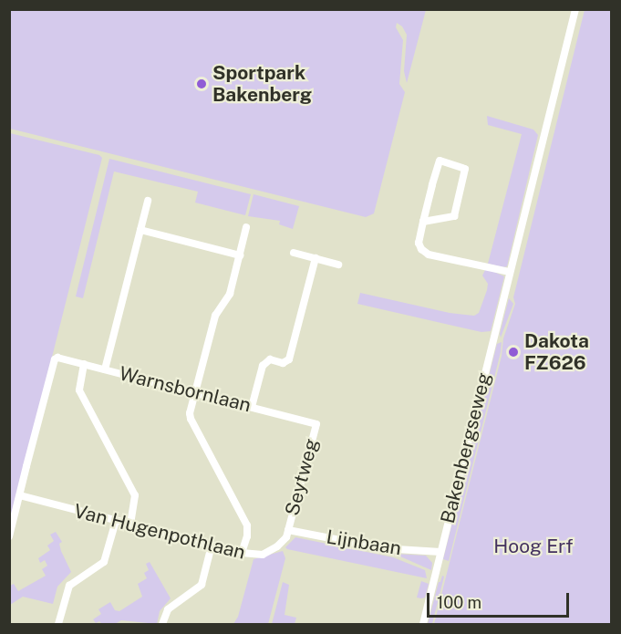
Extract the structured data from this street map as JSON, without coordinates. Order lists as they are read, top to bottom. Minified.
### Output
{"streets":{"street":["Warnsbornlaan","Bakenbergseweg","Seytweg","Van Hugenpothlaan","Lijnbaan"]},"crossings":[["Warnsbornlaan","Seytweg"],["Warnsbornlaan","Van Hugenpothlaan"],["Bakenbergseweg","Lijnbaan"],["Seytweg","Van Hugenpothlaan"],["Seytweg","Lijnbaan"],["Van Hugenpothlaan","Lijnbaan"]],"parks":["Hoog Erf"],"places":["Sportpark Bakenberg","Dakota FZ626"],"scale_bar":"100 m"}
